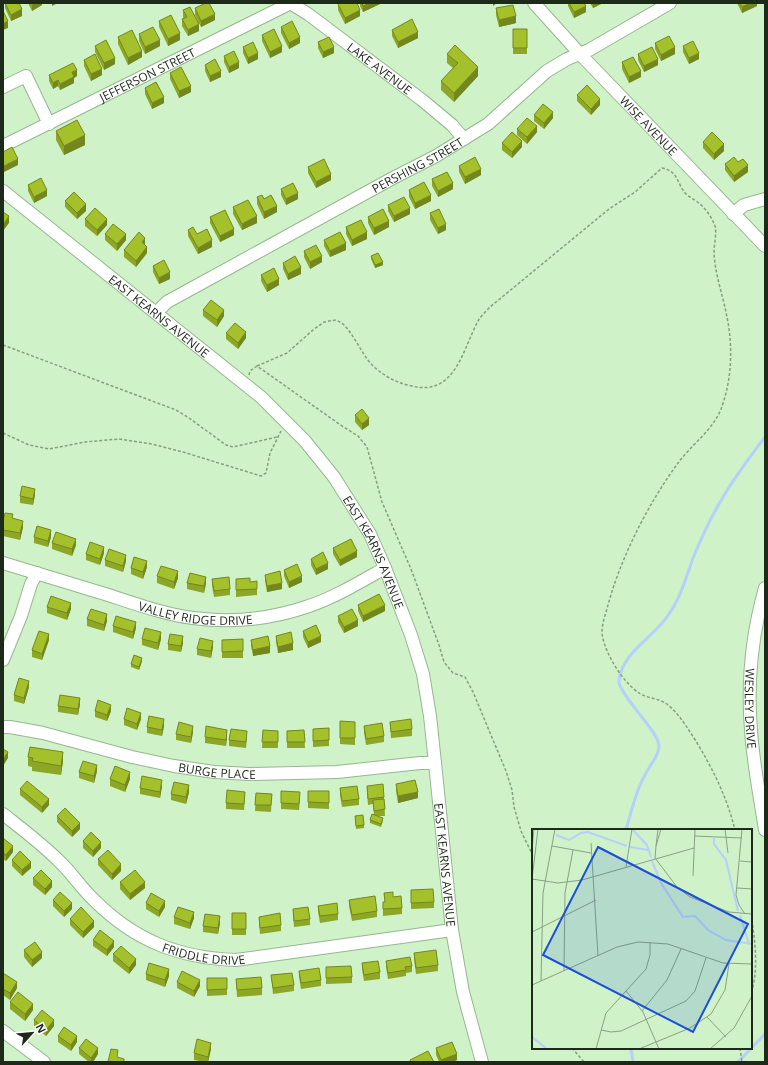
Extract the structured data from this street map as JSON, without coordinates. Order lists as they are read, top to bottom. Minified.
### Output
{"streets":{"street":["LAKE AVENUE","JEFFERSON STREET","WISE AVENUE","PERSHING STREET","EAST KEARNS AVENUE","VALLEY RIDGE DRIVE","WESLEY DRIVE","BURGE PLACE","FRIDDLE DRIVE"]},"crossings":[["LAKE AVENUE","JEFFERSON STREET"],["LAKE AVENUE","PERSHING STREET"],["WISE AVENUE","PERSHING STREET"],["PERSHING STREET","EAST KEARNS AVENUE"],["EAST KEARNS AVENUE","VALLEY RIDGE DRIVE"],["EAST KEARNS AVENUE","BURGE PLACE"],["EAST KEARNS AVENUE","FRIDDLE DRIVE"]],"north":"top right"}
